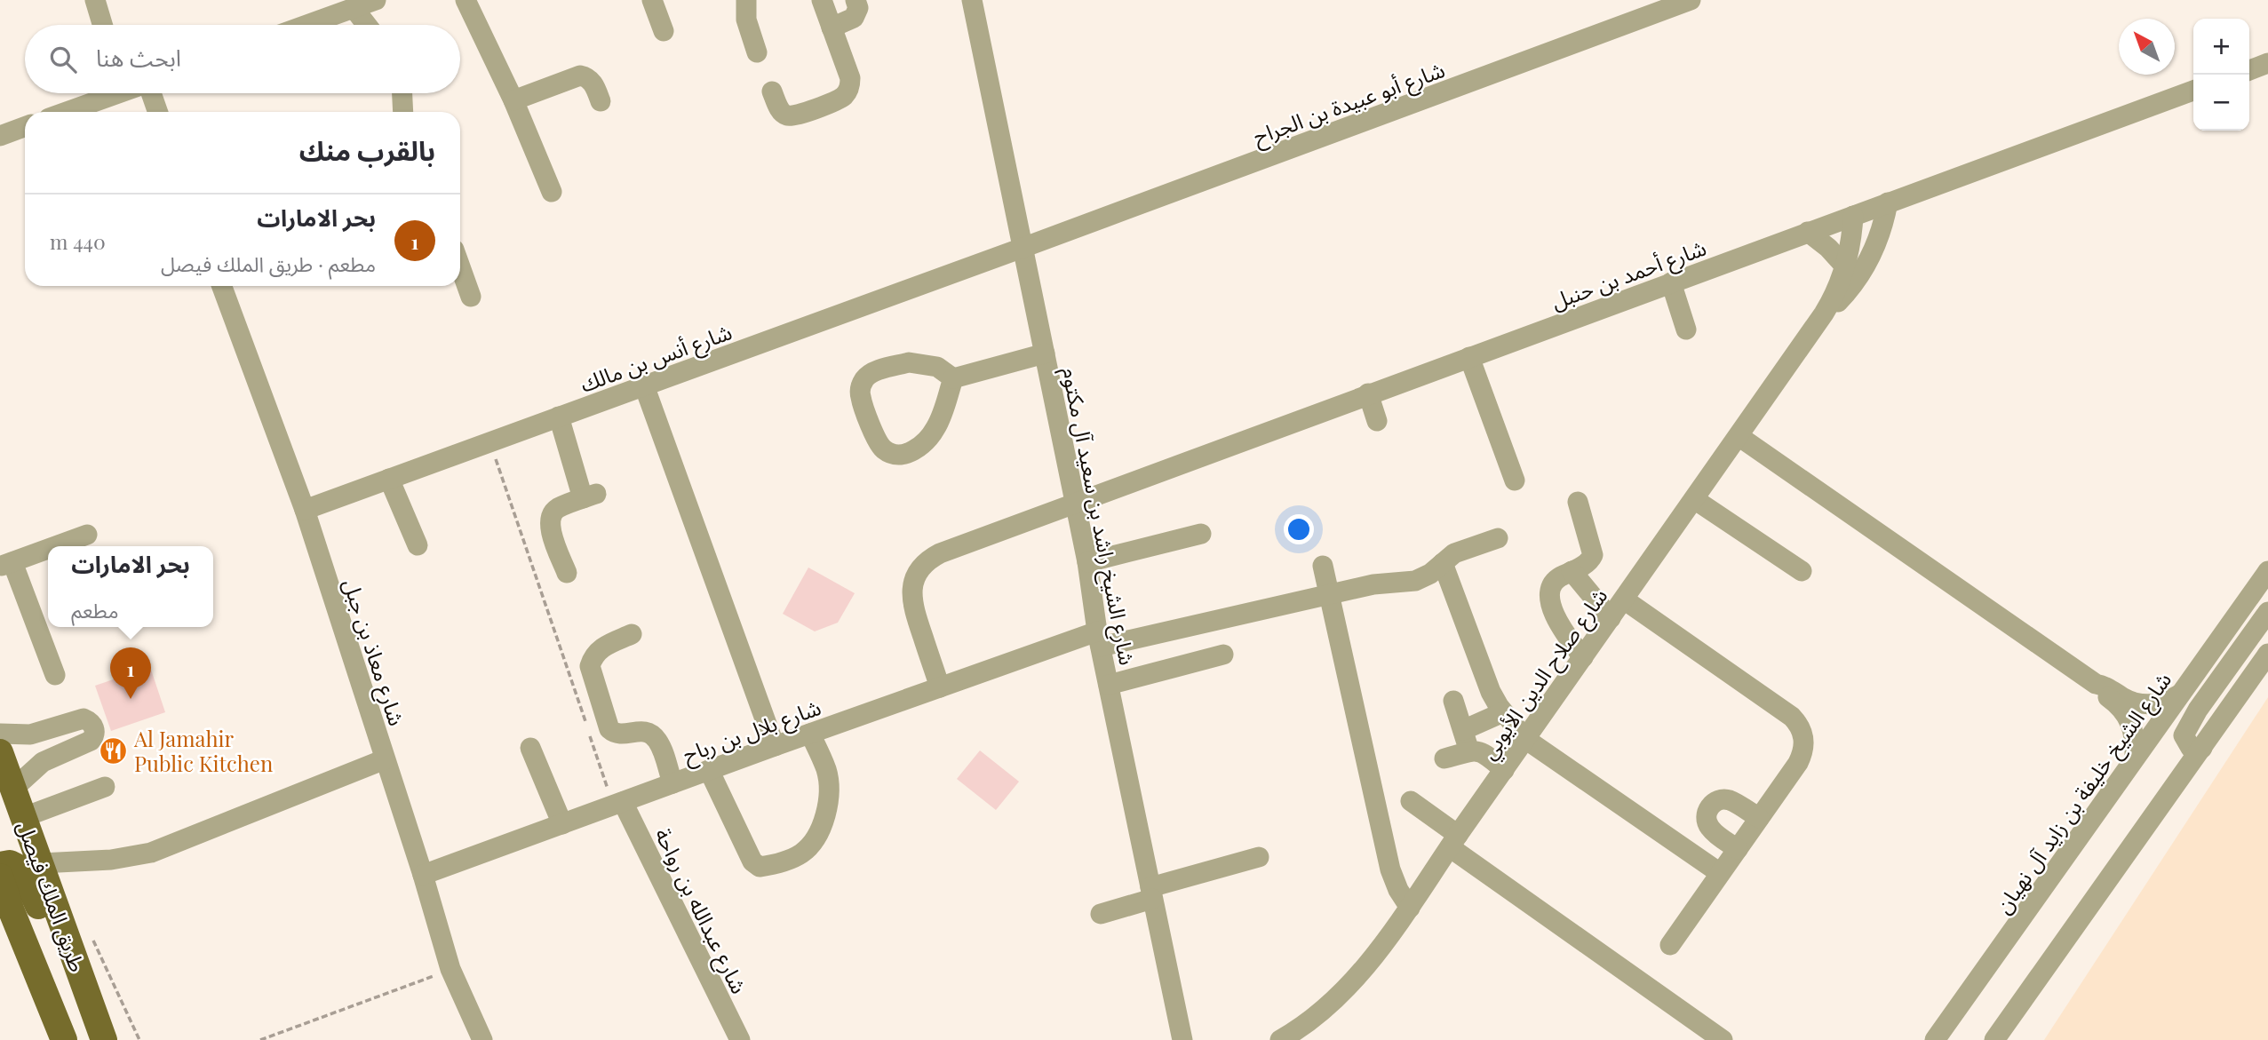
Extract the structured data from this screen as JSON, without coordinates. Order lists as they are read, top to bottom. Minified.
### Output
{"streets":{"main road":["طريق الملك فيصل"],"street":["شارع أبو عبيدة بن الجراح","شارع أحمد بن حنبل","شارع أنس بن مالك","شارع الشيخ راشد بن سعيد آل مكتوم","شارع معاذ بن جبل","شارع صلاح الدين الأيوبي","شارع بلال بن رباح","شارع الشيخ خليفة بن زايد آل نهيان","شارع عبدالله بن رواحة"]},"crossings":[["شارع أبو عبيدة بن الجراح","شارع أنس بن مالك"],["شارع أبو عبيدة بن الجراح","شارع الشيخ راشد بن سعيد آل مكتوم"],["شارع أحمد بن حنبل","شارع الشيخ راشد بن سعيد آل مكتوم"],["شارع أحمد بن حنبل","شارع صلاح الدين الأيوبي"],["شارع أحمد بن حنبل","شارع بلال بن رباح"],["شارع أنس بن مالك","شارع الشيخ راشد بن سعيد آل مكتوم"],["شارع أنس بن مالك","شارع معاذ بن جبل"],["شارع الشيخ راشد بن سعيد آل مكتوم","شارع بلال بن رباح"],["شارع معاذ بن جبل","شارع بلال بن رباح"],["شارع بلال بن رباح","شارع عبدالله بن رواحة"]],"places":{"restaurant":["Al Jamahir Public Kitchen"]},"north":"top left","page":{"map_buttons":["+","−"],"search":"ابحث هنا","heading":"بالقرب منك","list":[{"mark":"1","name":"بحر الامارات","note":"مطعم · طريق الملك فيصل","value":"440 m"}],"popup":["بحر الامارات","مطعم"],"pins":"1"}}
